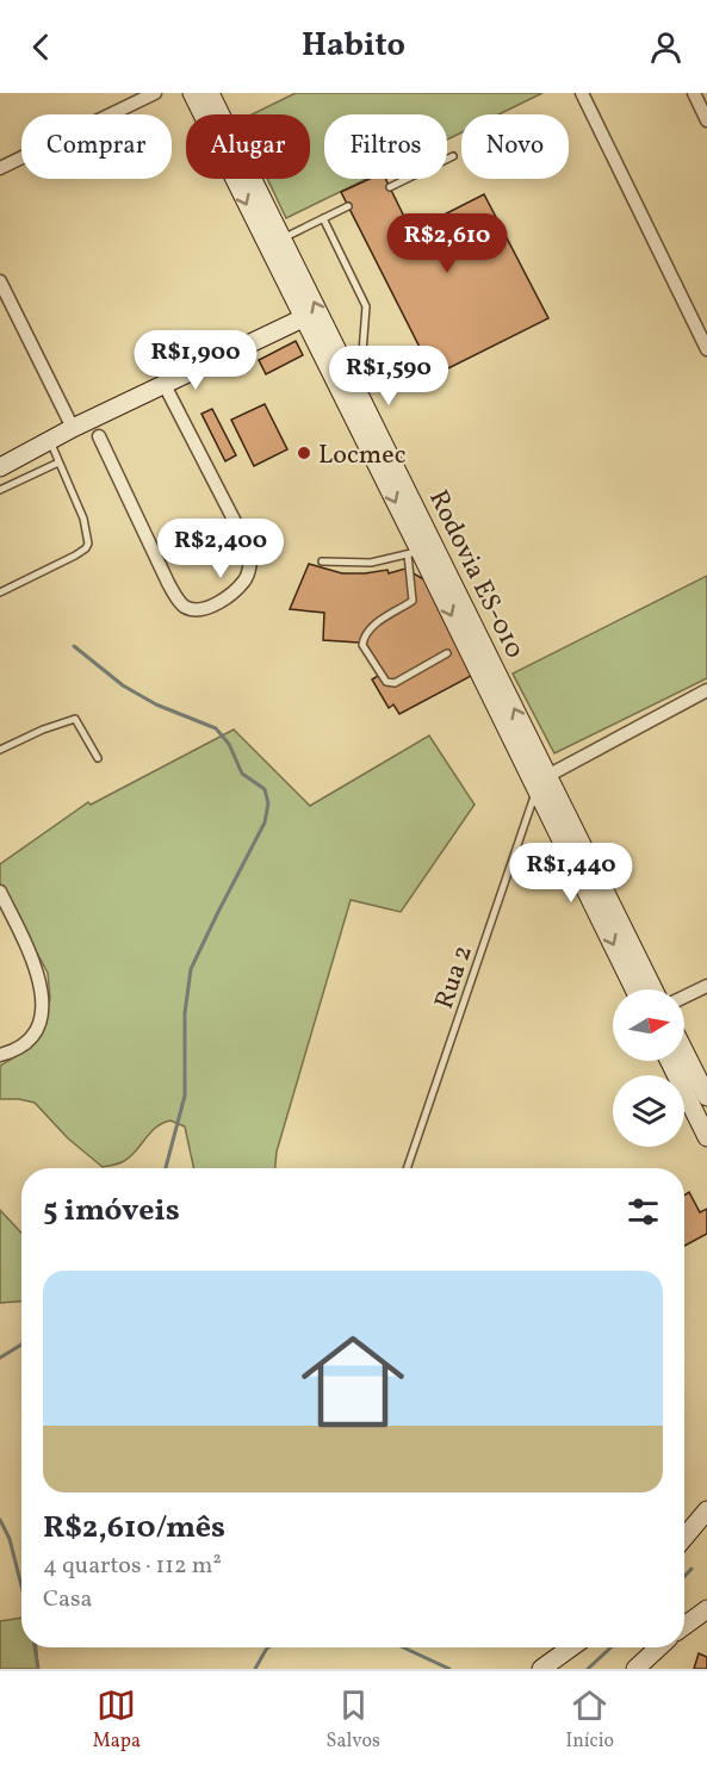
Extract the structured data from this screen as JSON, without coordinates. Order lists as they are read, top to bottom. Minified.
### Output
{"streets":{"main road":["Rodovia ES-010"],"lane":["Rua 2"]},"crossings":[["Rodovia ES-010","Rua 2"]],"places":["Locmec"],"north":"right","page":{"header":"Habito","chip":["Comprar","Alugar","Filtros","Novo"],"price":["R$2,610","R$1,900","R$1,590","R$2,400","R$1,440"],"heading":"5 imóveis","list":[{"name":"R$2,610/mês","note":"4 quartos · 112 m² · Casa"}],"tabs":["Mapa","Salvos","Início"]}}
